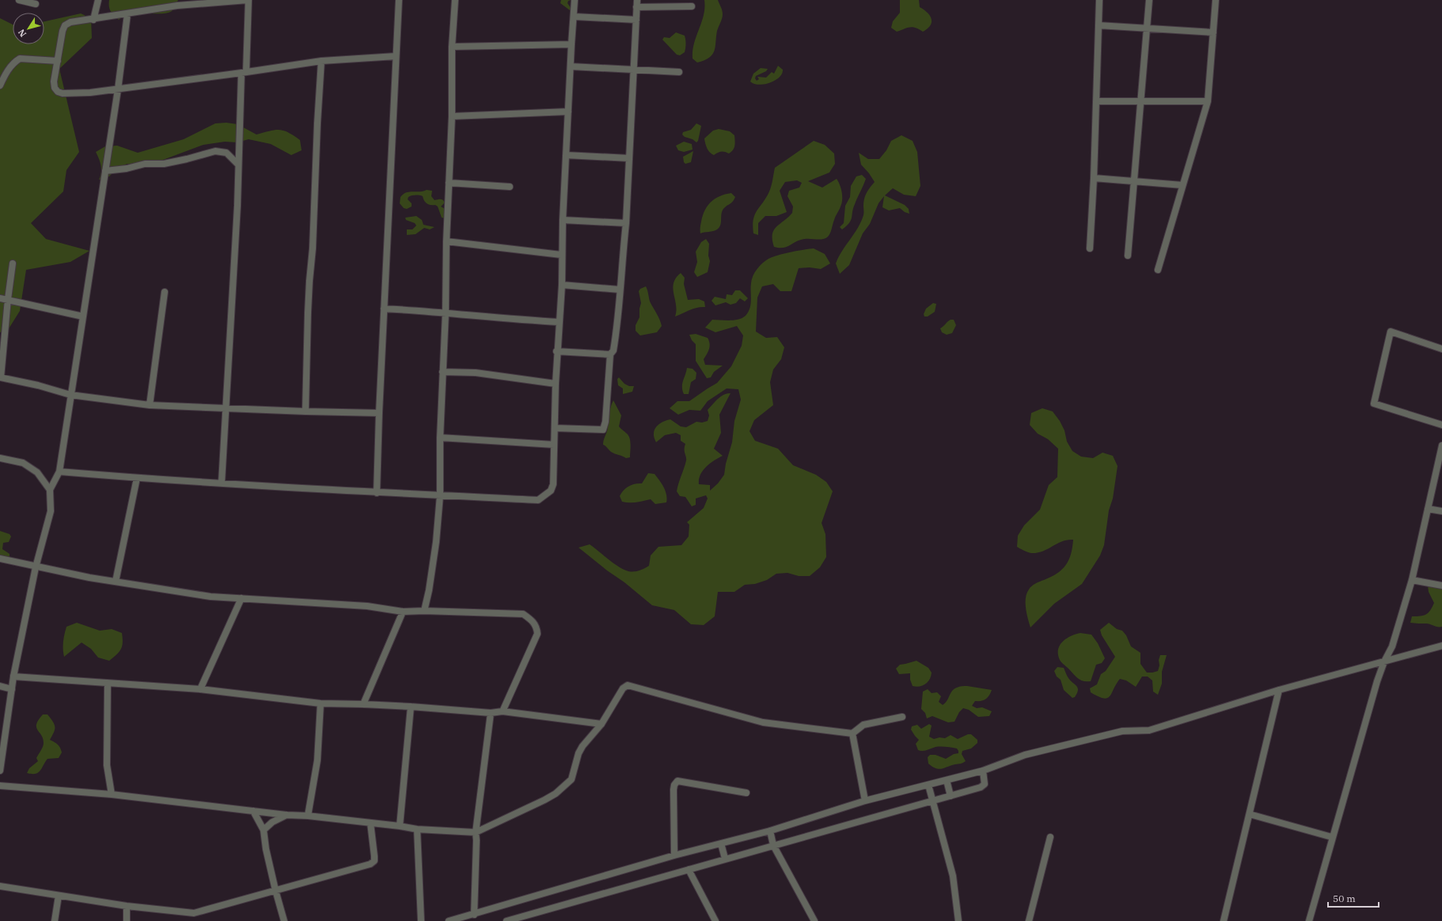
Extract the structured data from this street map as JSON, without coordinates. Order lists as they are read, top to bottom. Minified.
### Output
{"scale_bar":"50 m","north":"bottom left"}
